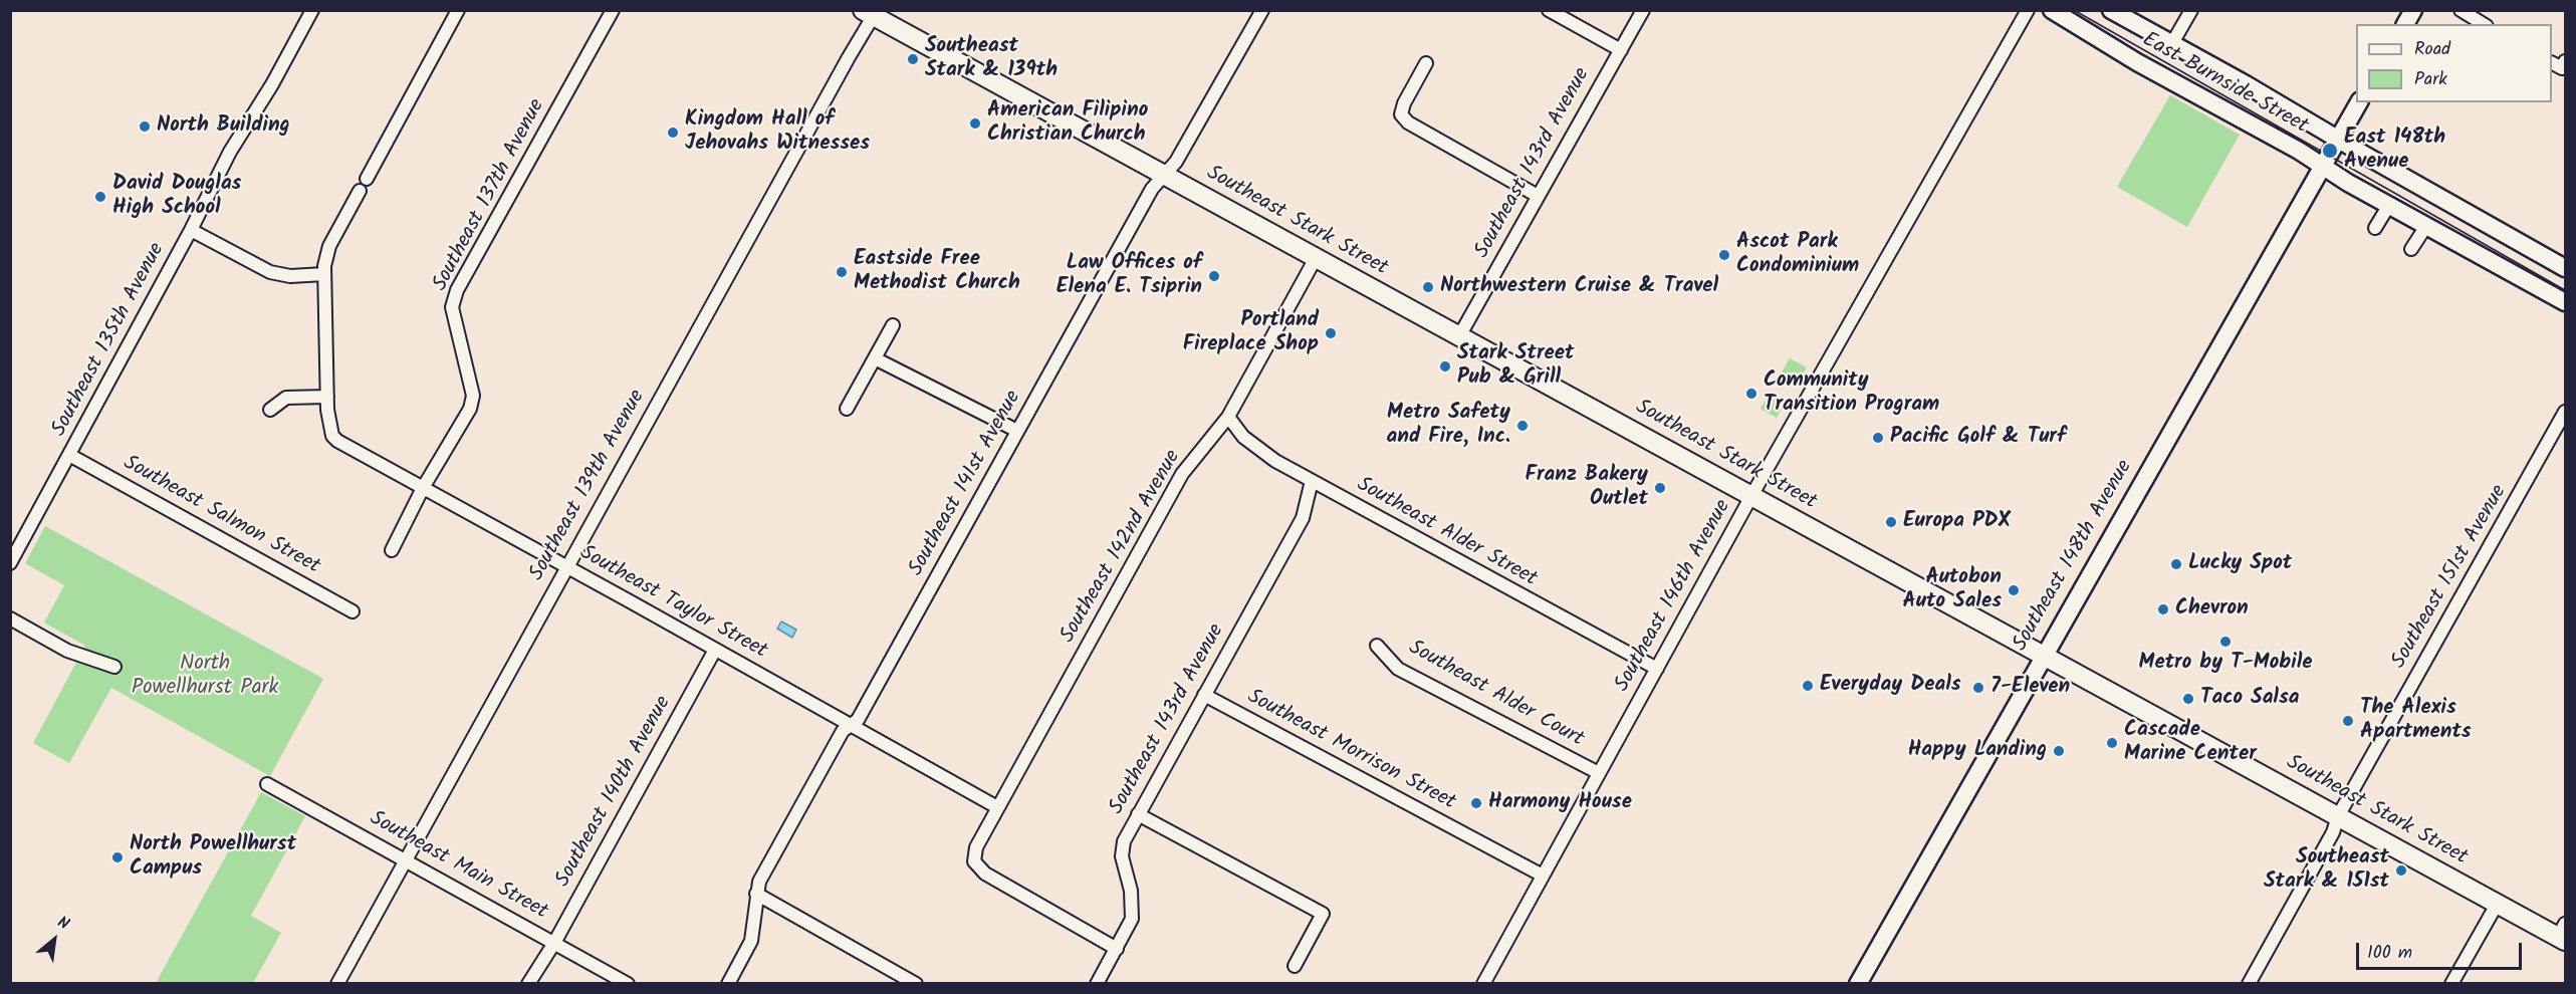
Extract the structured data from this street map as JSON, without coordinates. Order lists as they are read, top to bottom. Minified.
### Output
{"streets":{"main road":["Southeast Stark Street"],"street":["East Burnside Street","Southeast 143rd Avenue","Southeast 137th Avenue","Southeast 135th Avenue","Southeast 141st Avenue","Southeast 139th Avenue","Southeast Salmon Street","Southeast Alder Street","Southeast 142nd Avenue","Southeast 148th Avenue","Southeast 151st Avenue","Southeast 146th Avenue","Southeast Taylor Street","Southeast Alder Court","Southeast Morrison Street","Southeast 140th Avenue","Southeast Main Street"]},"crossings":[["East Burnside Street","Southeast 148th Avenue"],["Southeast 143rd Avenue","Southeast Stark Street"],["Southeast 143rd Avenue","Southeast Alder Street"],["Southeast 143rd Avenue","Southeast 142nd Avenue"],["Southeast 143rd Avenue","Southeast Morrison Street"],["Southeast 137th Avenue","Southeast Taylor Street"],["Southeast Stark Street","Southeast 141st Avenue"],["Southeast Stark Street","Southeast 139th Avenue"],["Southeast Stark Street","Southeast 142nd Avenue"],["Southeast Stark Street","Southeast 148th Avenue"],["Southeast Stark Street","Southeast 151st Avenue"],["Southeast Stark Street","Southeast 146th Avenue"],["Southeast 135th Avenue","Southeast Salmon Street"],["Southeast 141st Avenue","Southeast Taylor Street"],["Southeast 139th Avenue","Southeast Taylor Street"],["Southeast 139th Avenue","Southeast Main Street"],["Southeast Alder Street","Southeast 142nd Avenue"],["Southeast Alder Street","Southeast 146th Avenue"],["Southeast 142nd Avenue","Southeast Taylor Street"],["Southeast 146th Avenue","Southeast Alder Court"],["Southeast 146th Avenue","Southeast Morrison Street"],["Southeast Taylor Street","Southeast 140th Avenue"],["Southeast 140th Avenue","Southeast Main Street"]],"parks":["North Powellhurst Park"],"places":["Southeast Stark & 139th","American Filipino Christian Church","North Building","Kingdom Hall of Jehovahs Witnesses","East 148th Avenue","David Douglas High School","Ascot Park Condominium","Eastside Free Methodist Church","Law Offices of Elena E. Tsiprin","Northwestern Cruise & Travel","Portland Fireplace Shop","Stark Street Pub & Grill","Community Transition Program","Metro Safety and Fire, Inc.","Pacific Golf & Turf","Franz Bakery Outlet","Europa PDX","Lucky Spot","Autobon Auto Sales","Chevron","Metro by T-Mobile","Everyday Deals","7-Eleven","Taco Salsa","The Alexis Apartments","Cascade Marine Center","Happy Landing","Harmony House","North Powellhurst Campus","Southeast Stark & 151st"],"legend":["Road","Park"],"scale_bar":"100 m","north":"top right"}
